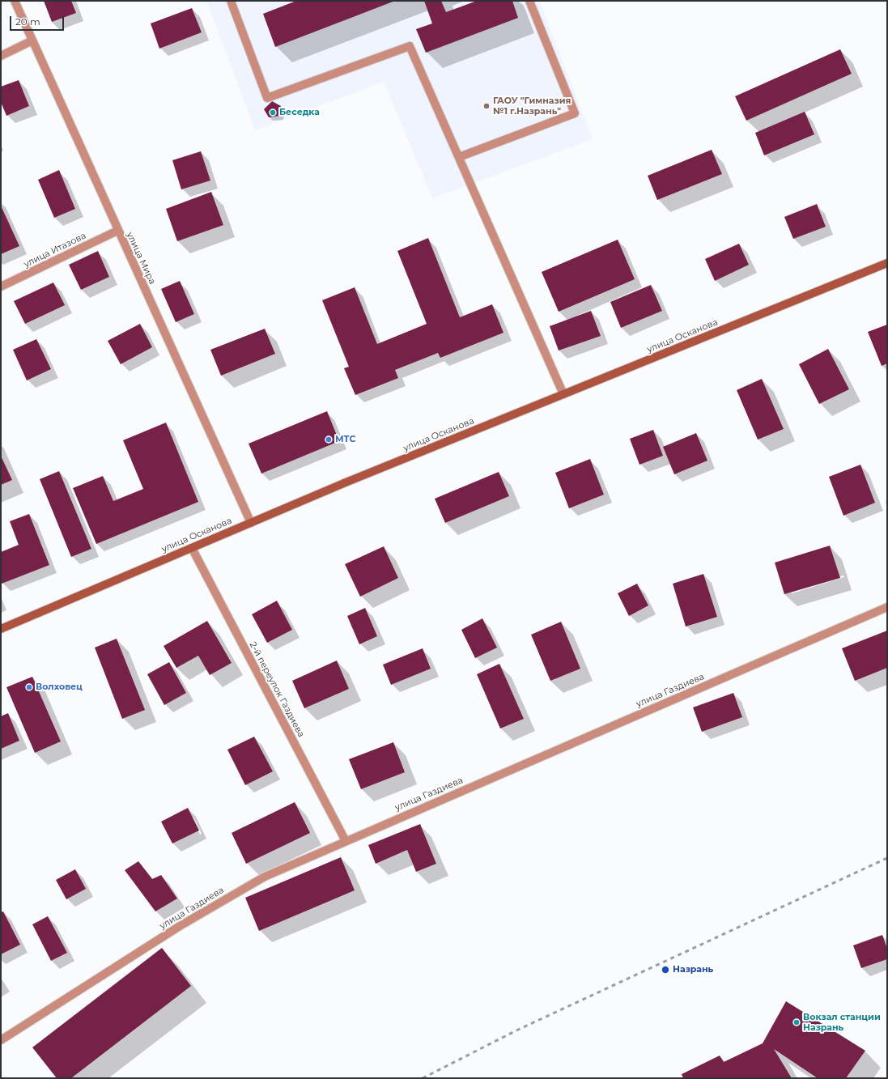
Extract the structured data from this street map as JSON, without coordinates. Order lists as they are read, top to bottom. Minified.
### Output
{"streets":{"main road":["улица Осканова"],"street":["улица Итазова","улица Мира","2-й переулок Газдиева","улица Газдиева"]},"crossings":[["улица Итазова","улица Мира"],["улица Мира","улица Осканова"],["улица Осканова","2-й переулок Газдиева"],["2-й переулок Газдиева","улица Газдиева"]],"places":["ГАОУ \"Гимназия №1 г.Назрань\"","Беседка","МТС","Волховец","Назрань","Вокзал станции Назрань"],"scale_bar":"20 m"}
